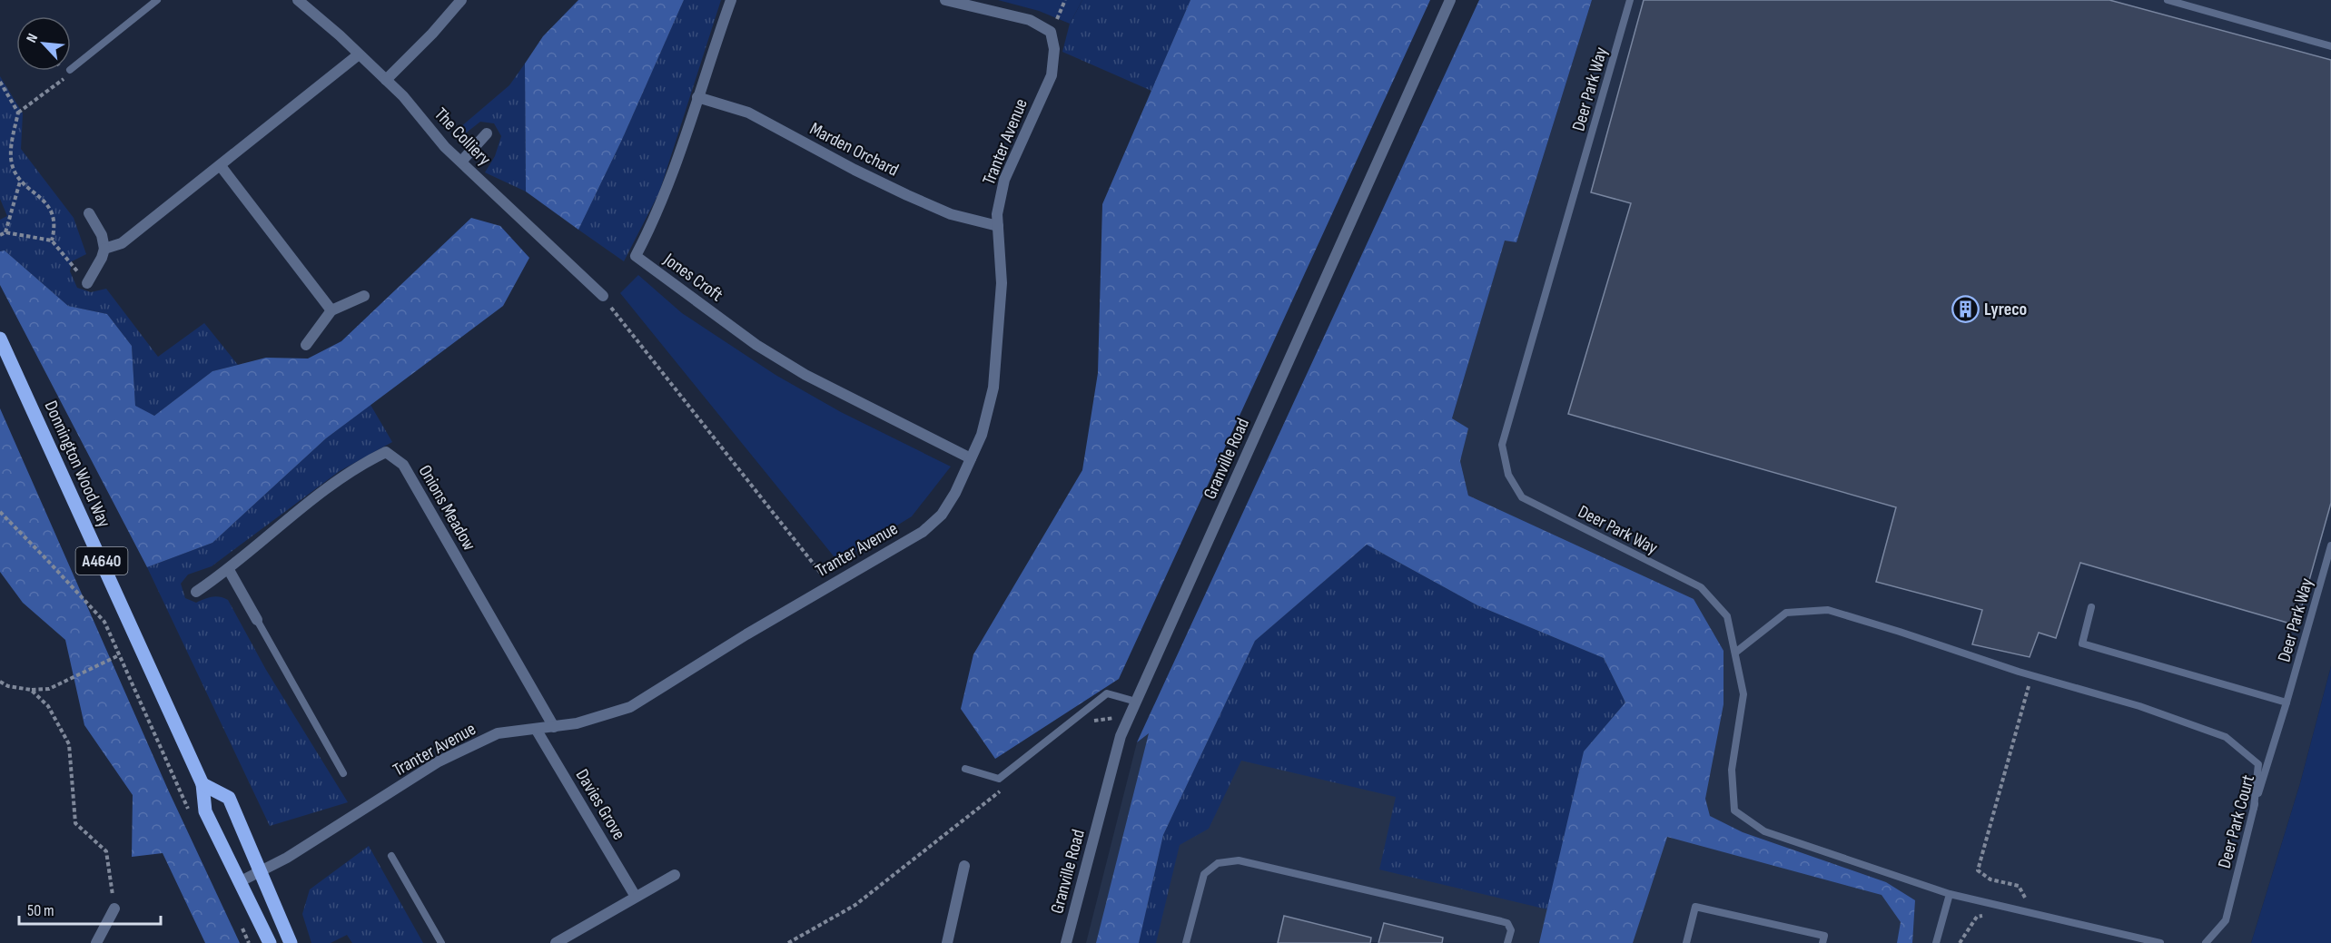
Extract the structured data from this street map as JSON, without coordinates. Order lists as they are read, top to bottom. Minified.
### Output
{"streets":{"main road":["Donnington Wood Way","A4640"],"street":["The Colliery","Tranter Avenue","Marden Orchard","Jones Croft","Granville Road","Onions Meadow","Davies Grove"],"lane":["Deer Park Way","Deer Park Court"]},"crossings":[["Deer Park Way","Deer Park Court"],["Tranter Avenue","Marden Orchard"],["Tranter Avenue","Jones Croft"],["Tranter Avenue","Donnington Wood Way"],["Tranter Avenue","Onions Meadow"],["Tranter Avenue","Davies Grove"],["Marden Orchard","Jones Croft"]],"places":{"building":["Lyreco"]},"scale_bar":"50 m","north":"top left"}
